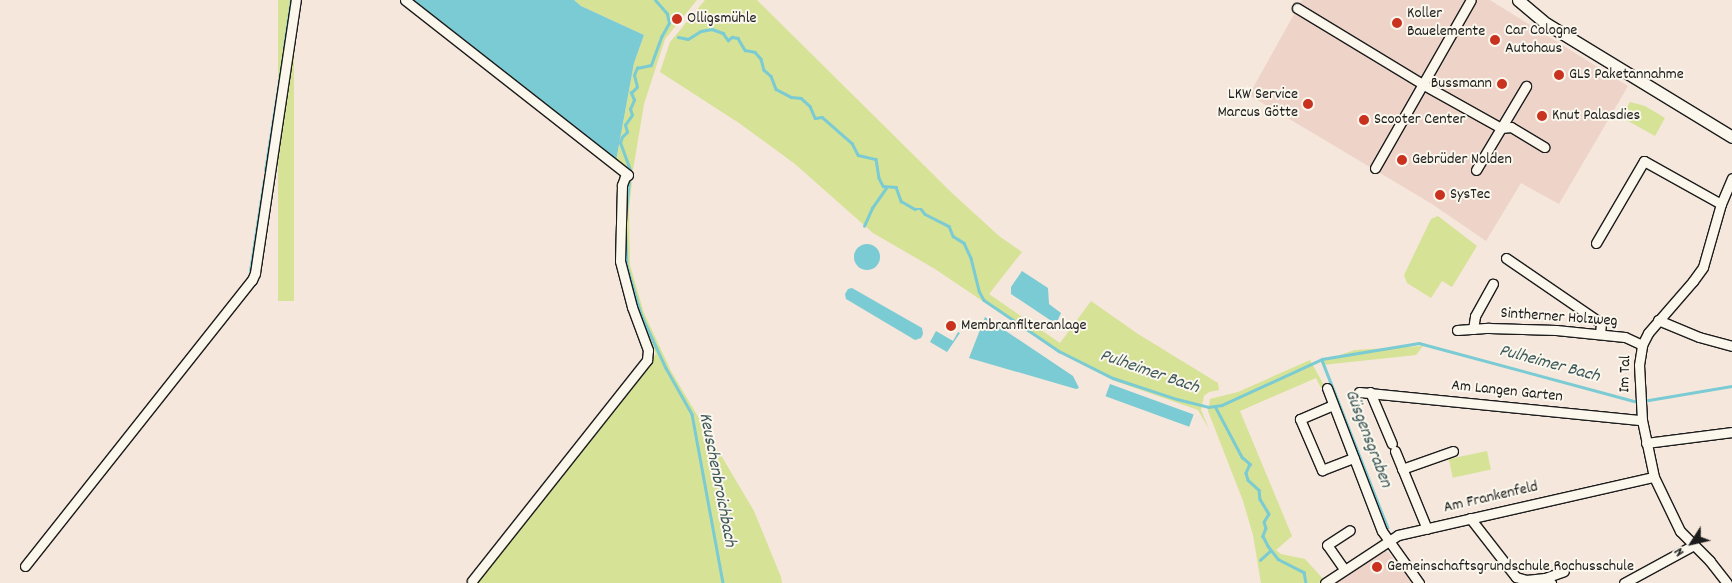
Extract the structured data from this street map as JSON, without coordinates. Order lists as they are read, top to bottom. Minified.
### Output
{"streets":{"street":["Sintherner Holzweg","Im Tal","Am Langen Garten","Am Frankenfeld"]},"crossings":[["Sintherner Holzweg","Im Tal"],["Im Tal","Am Langen Garten"],["Im Tal","Am Frankenfeld"]],"water":["Pulheimer Bach","Güsgensgraben","Keuschenbroichbach"],"places":["Olligsmühle","Koller Bauelemente","Car Cologne Autohaus","GLS Paketannahme","Bussmann","LKW Service Marcus Götte","Knut Palasdies","Scooter Center","Gebrüder Nolden","SysTec","Membranfilteranlage","Gemeinschaftsgrundschule Rochusschule"],"north":"bottom left"}
